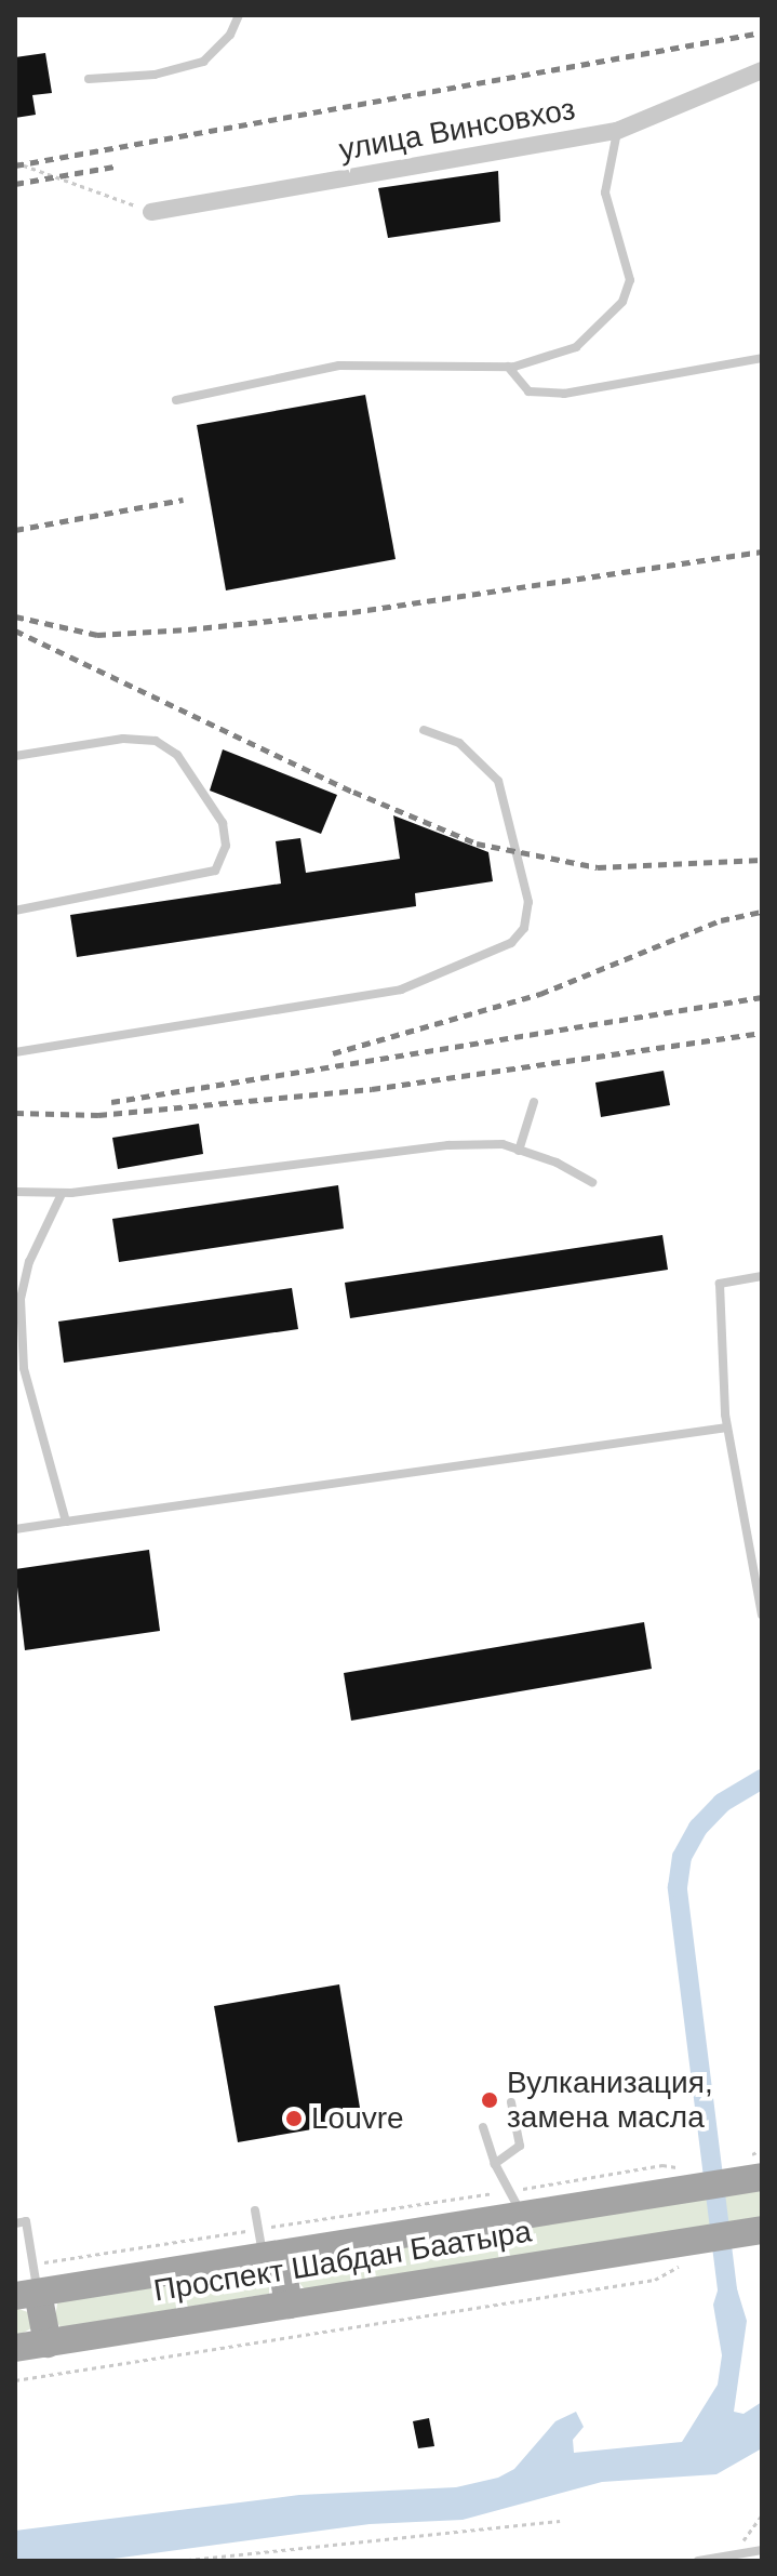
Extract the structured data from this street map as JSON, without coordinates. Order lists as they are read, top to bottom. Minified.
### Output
{"streets":{"main road":["Проспект Шабдан Баатыра"],"street":["улица Винсовхоз"]},"places":["Вулканизация, замена масла","Louvre"]}
